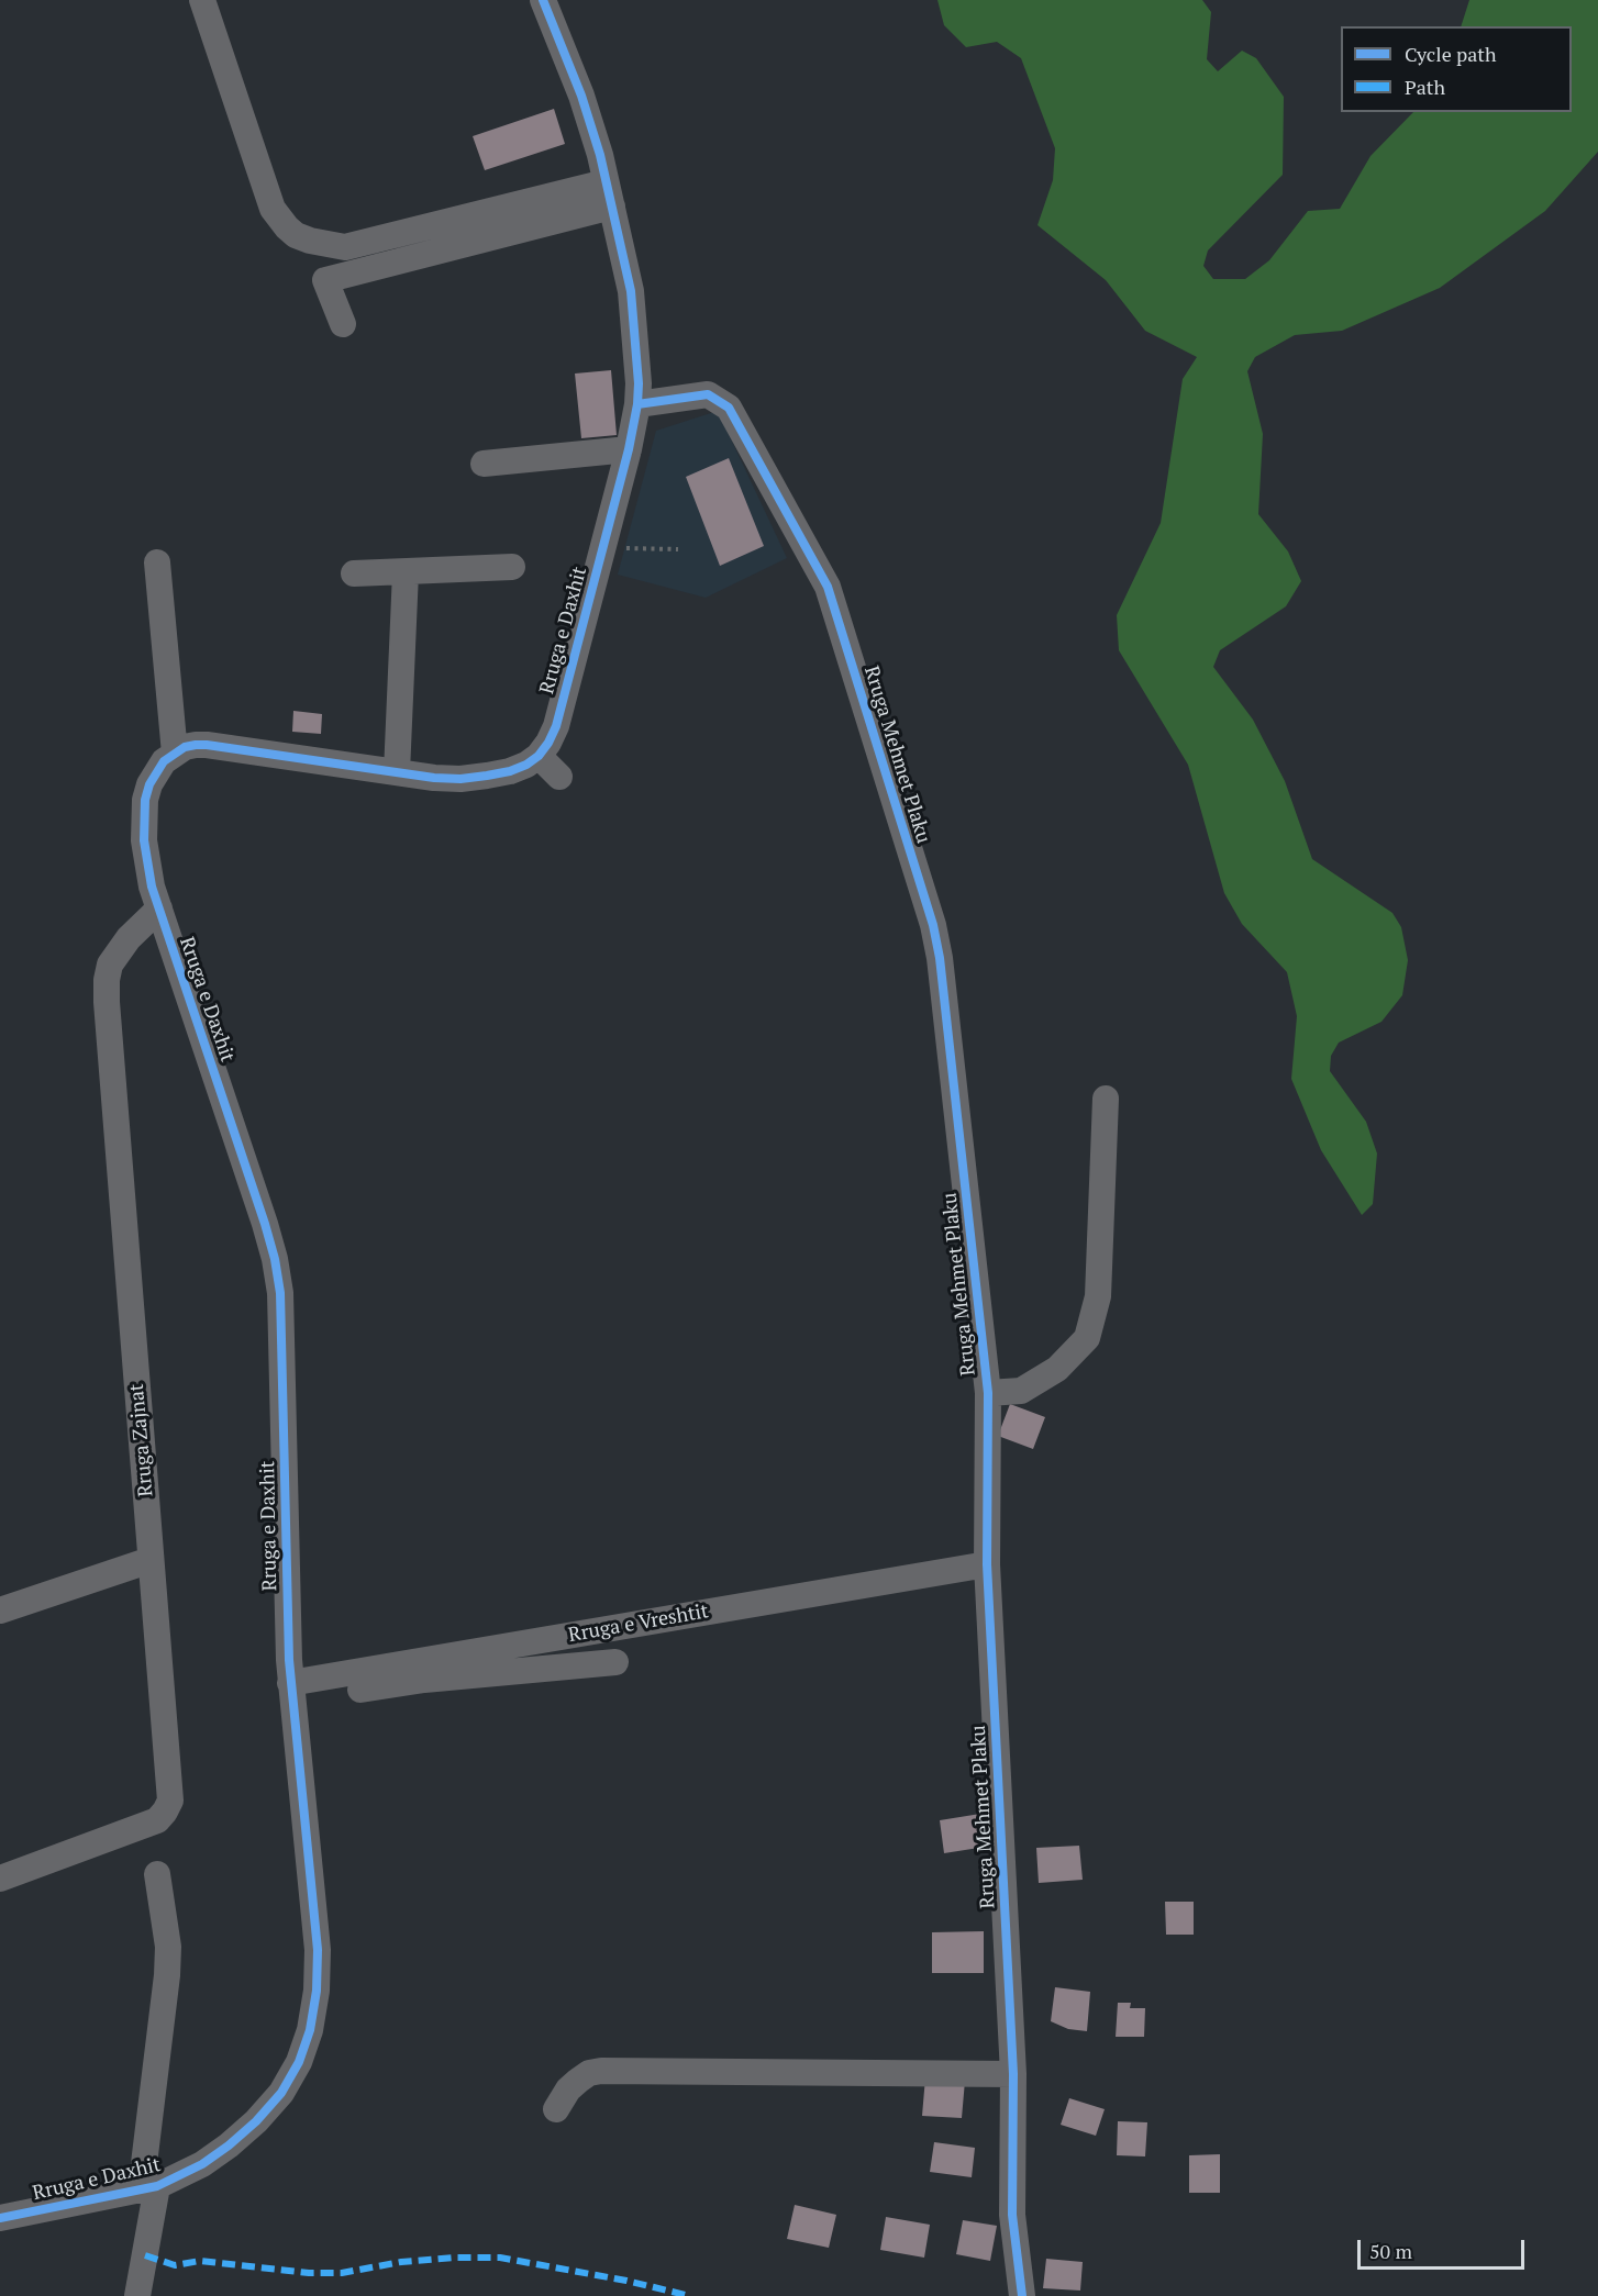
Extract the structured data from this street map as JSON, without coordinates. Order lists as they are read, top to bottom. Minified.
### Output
{"streets":{"street":["Rruga e Daxhit","Rruga Mehmet Plaku","Rruga Zajnat","Rruga e Vreshtit"]},"crossings":[["Rruga e Daxhit","Rruga Mehmet Plaku"],["Rruga e Daxhit","Rruga Zajnat"],["Rruga e Daxhit","Rruga e Vreshtit"],["Rruga Mehmet Plaku","Rruga e Vreshtit"]],"legend":["Cycle path","Path"],"scale_bar":"50 m"}
